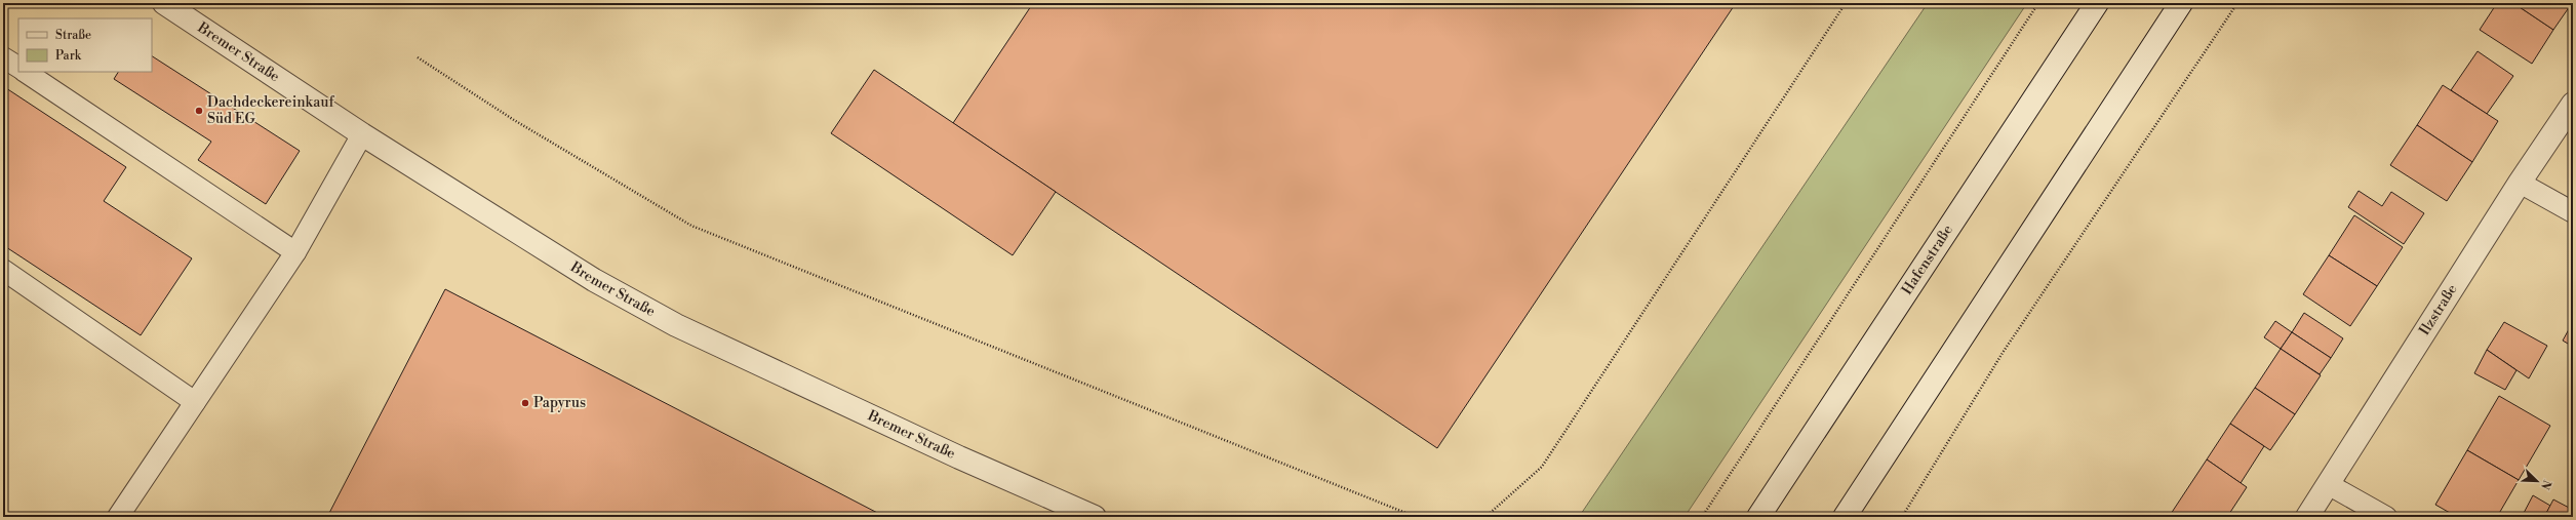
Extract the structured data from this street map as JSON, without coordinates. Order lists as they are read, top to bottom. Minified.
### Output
{"streets":{"street":["Bremer Straße","Hafenstraße","Ilzstraße"]},"places":["Dachdeckereinkauf Süd EG","Papyrus"],"legend":["Straße","Park"],"north":"bottom right"}
